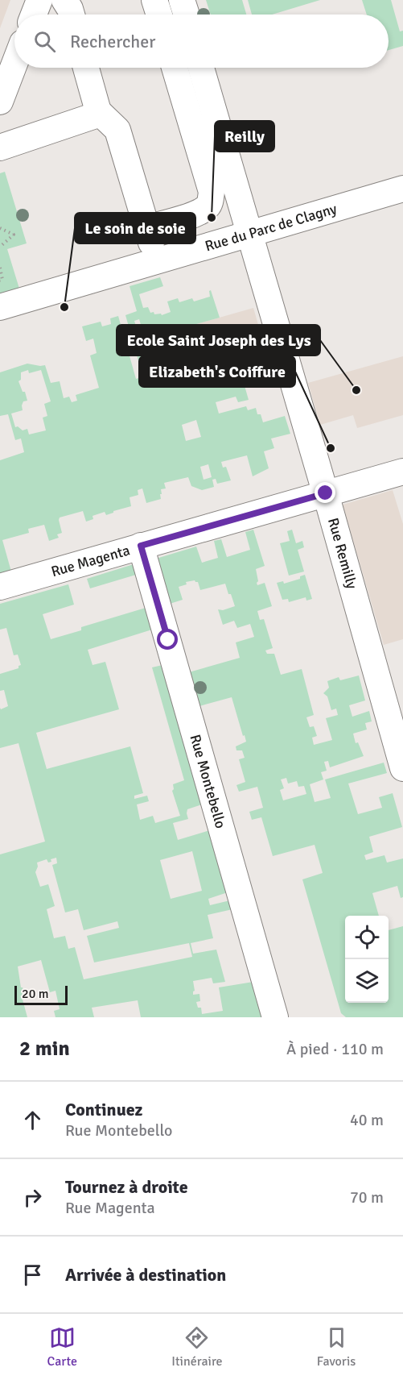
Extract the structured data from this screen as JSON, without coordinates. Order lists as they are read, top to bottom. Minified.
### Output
{"streets":{"street":["Rue du Parc de Clagny","Rue Remilly","Rue Magenta","Rue Montebello"]},"crossings":[["Rue du Parc de Clagny","Rue Remilly"],["Rue Remilly","Rue Magenta"],["Rue Magenta","Rue Montebello"]],"places":["Reilly","Le soin de soie","Ecole Saint Joseph des Lys","Elizabeth's Coiffure"],"scale_bar":"20 m","page":{"search":"Rechercher","scale":"20 m","heading":["2 min","À pied · 110 m"],"list":[["Continuez","Rue Montebello","40 m"],["Tournez à droite","Rue Magenta","70 m"],"Arrivée à destination"],"nav":["Carte","Itinéraire","Favoris"]}}
